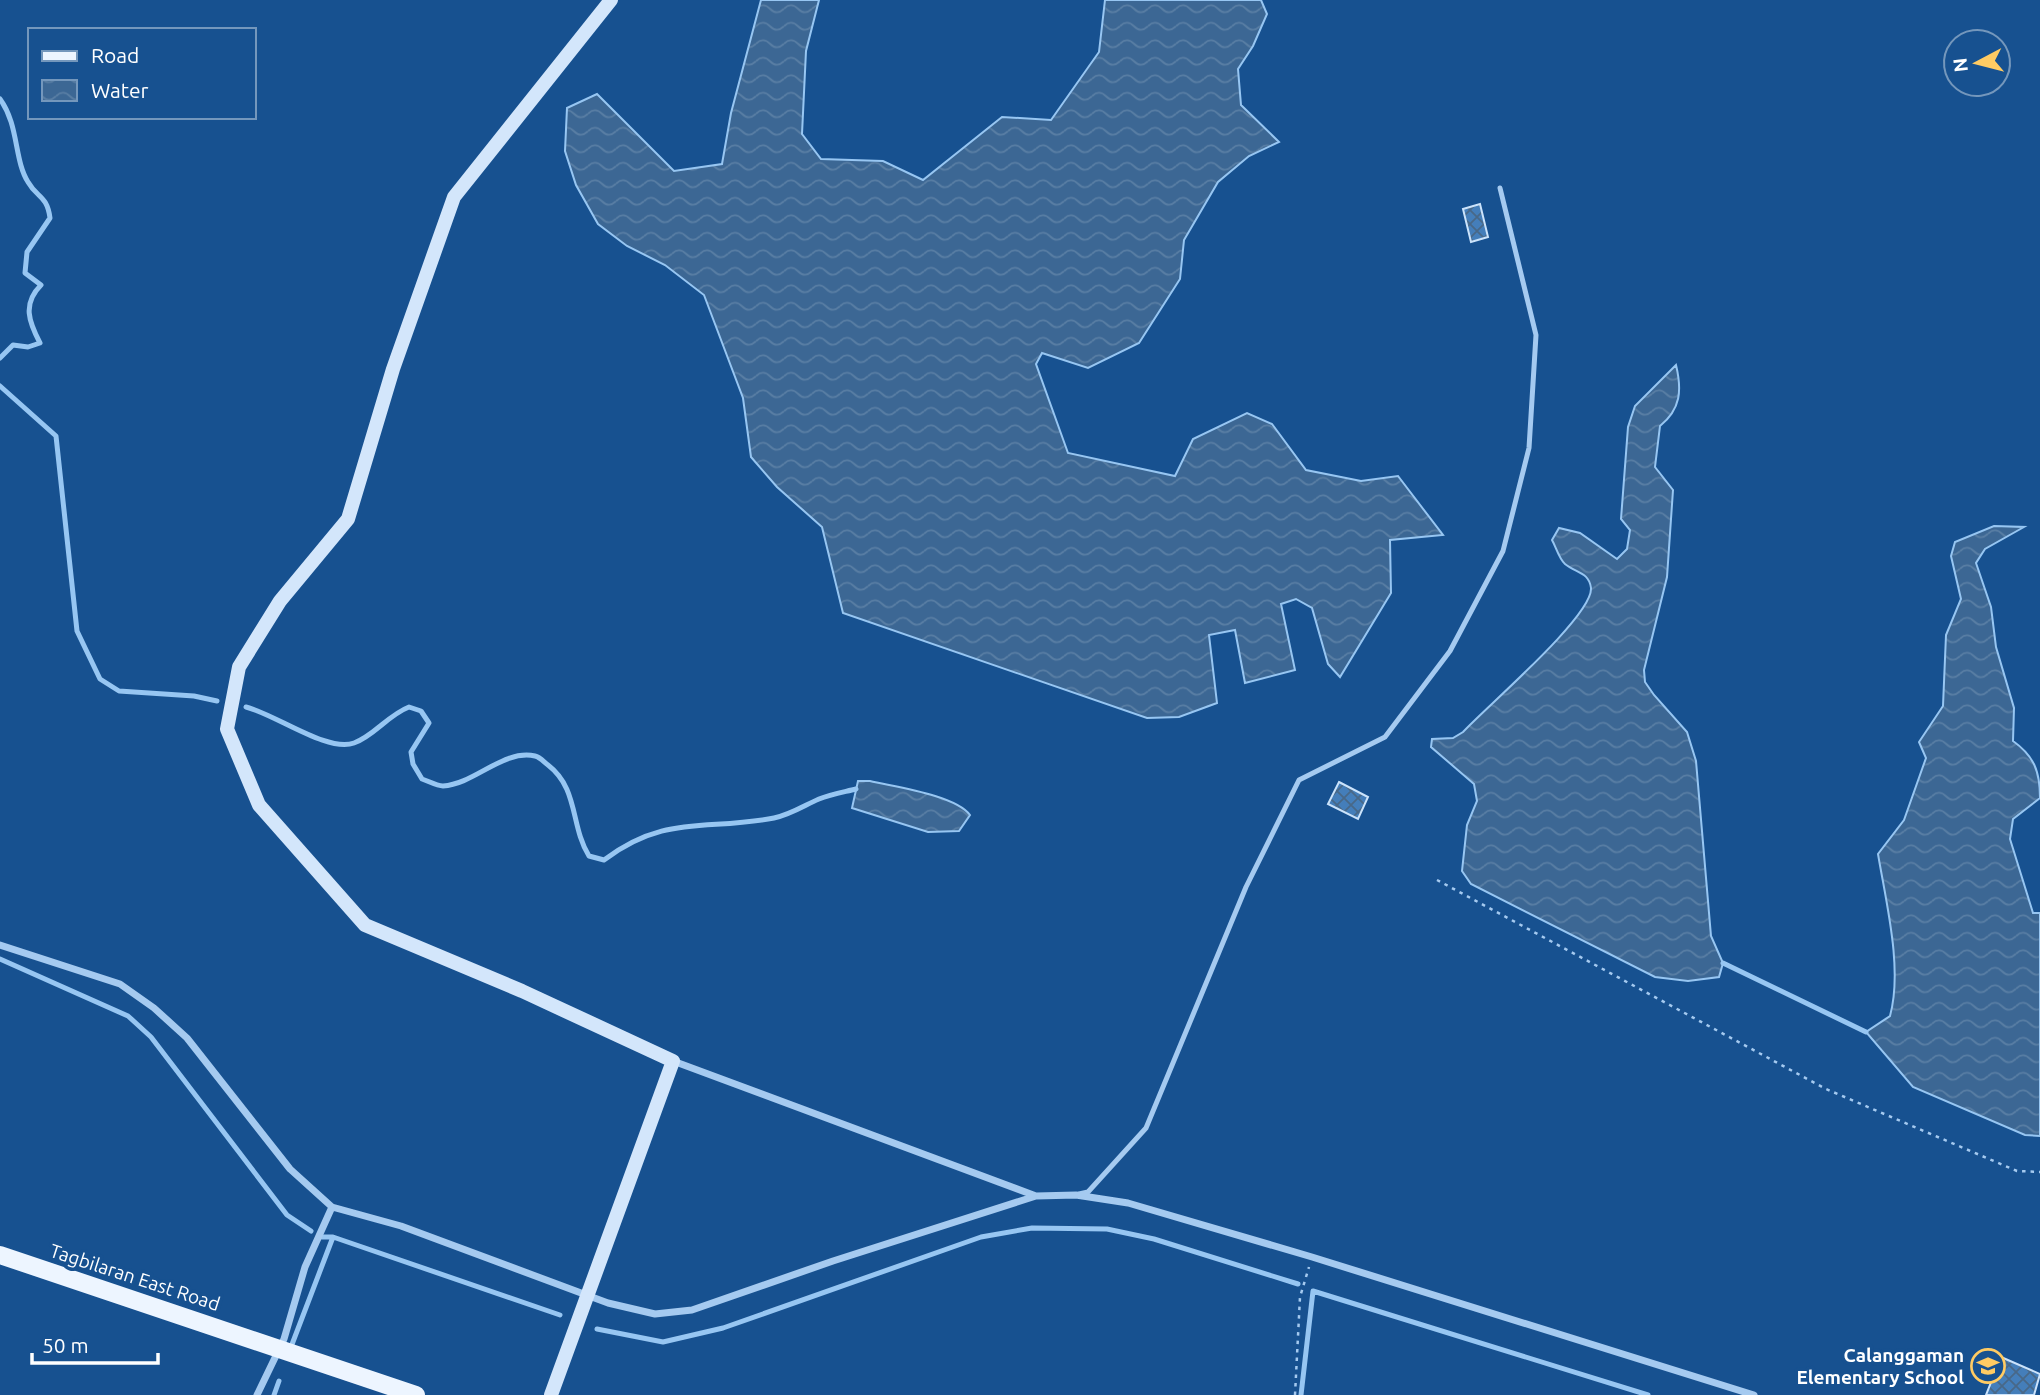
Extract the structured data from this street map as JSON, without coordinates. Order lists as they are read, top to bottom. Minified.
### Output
{"streets":{"main road":["Tagbilaran East Road"]},"places":{"school or university":["Calanggaman Elementary School"]},"legend":["Road","Water"],"scale_bar":"50 m","north":"left"}
